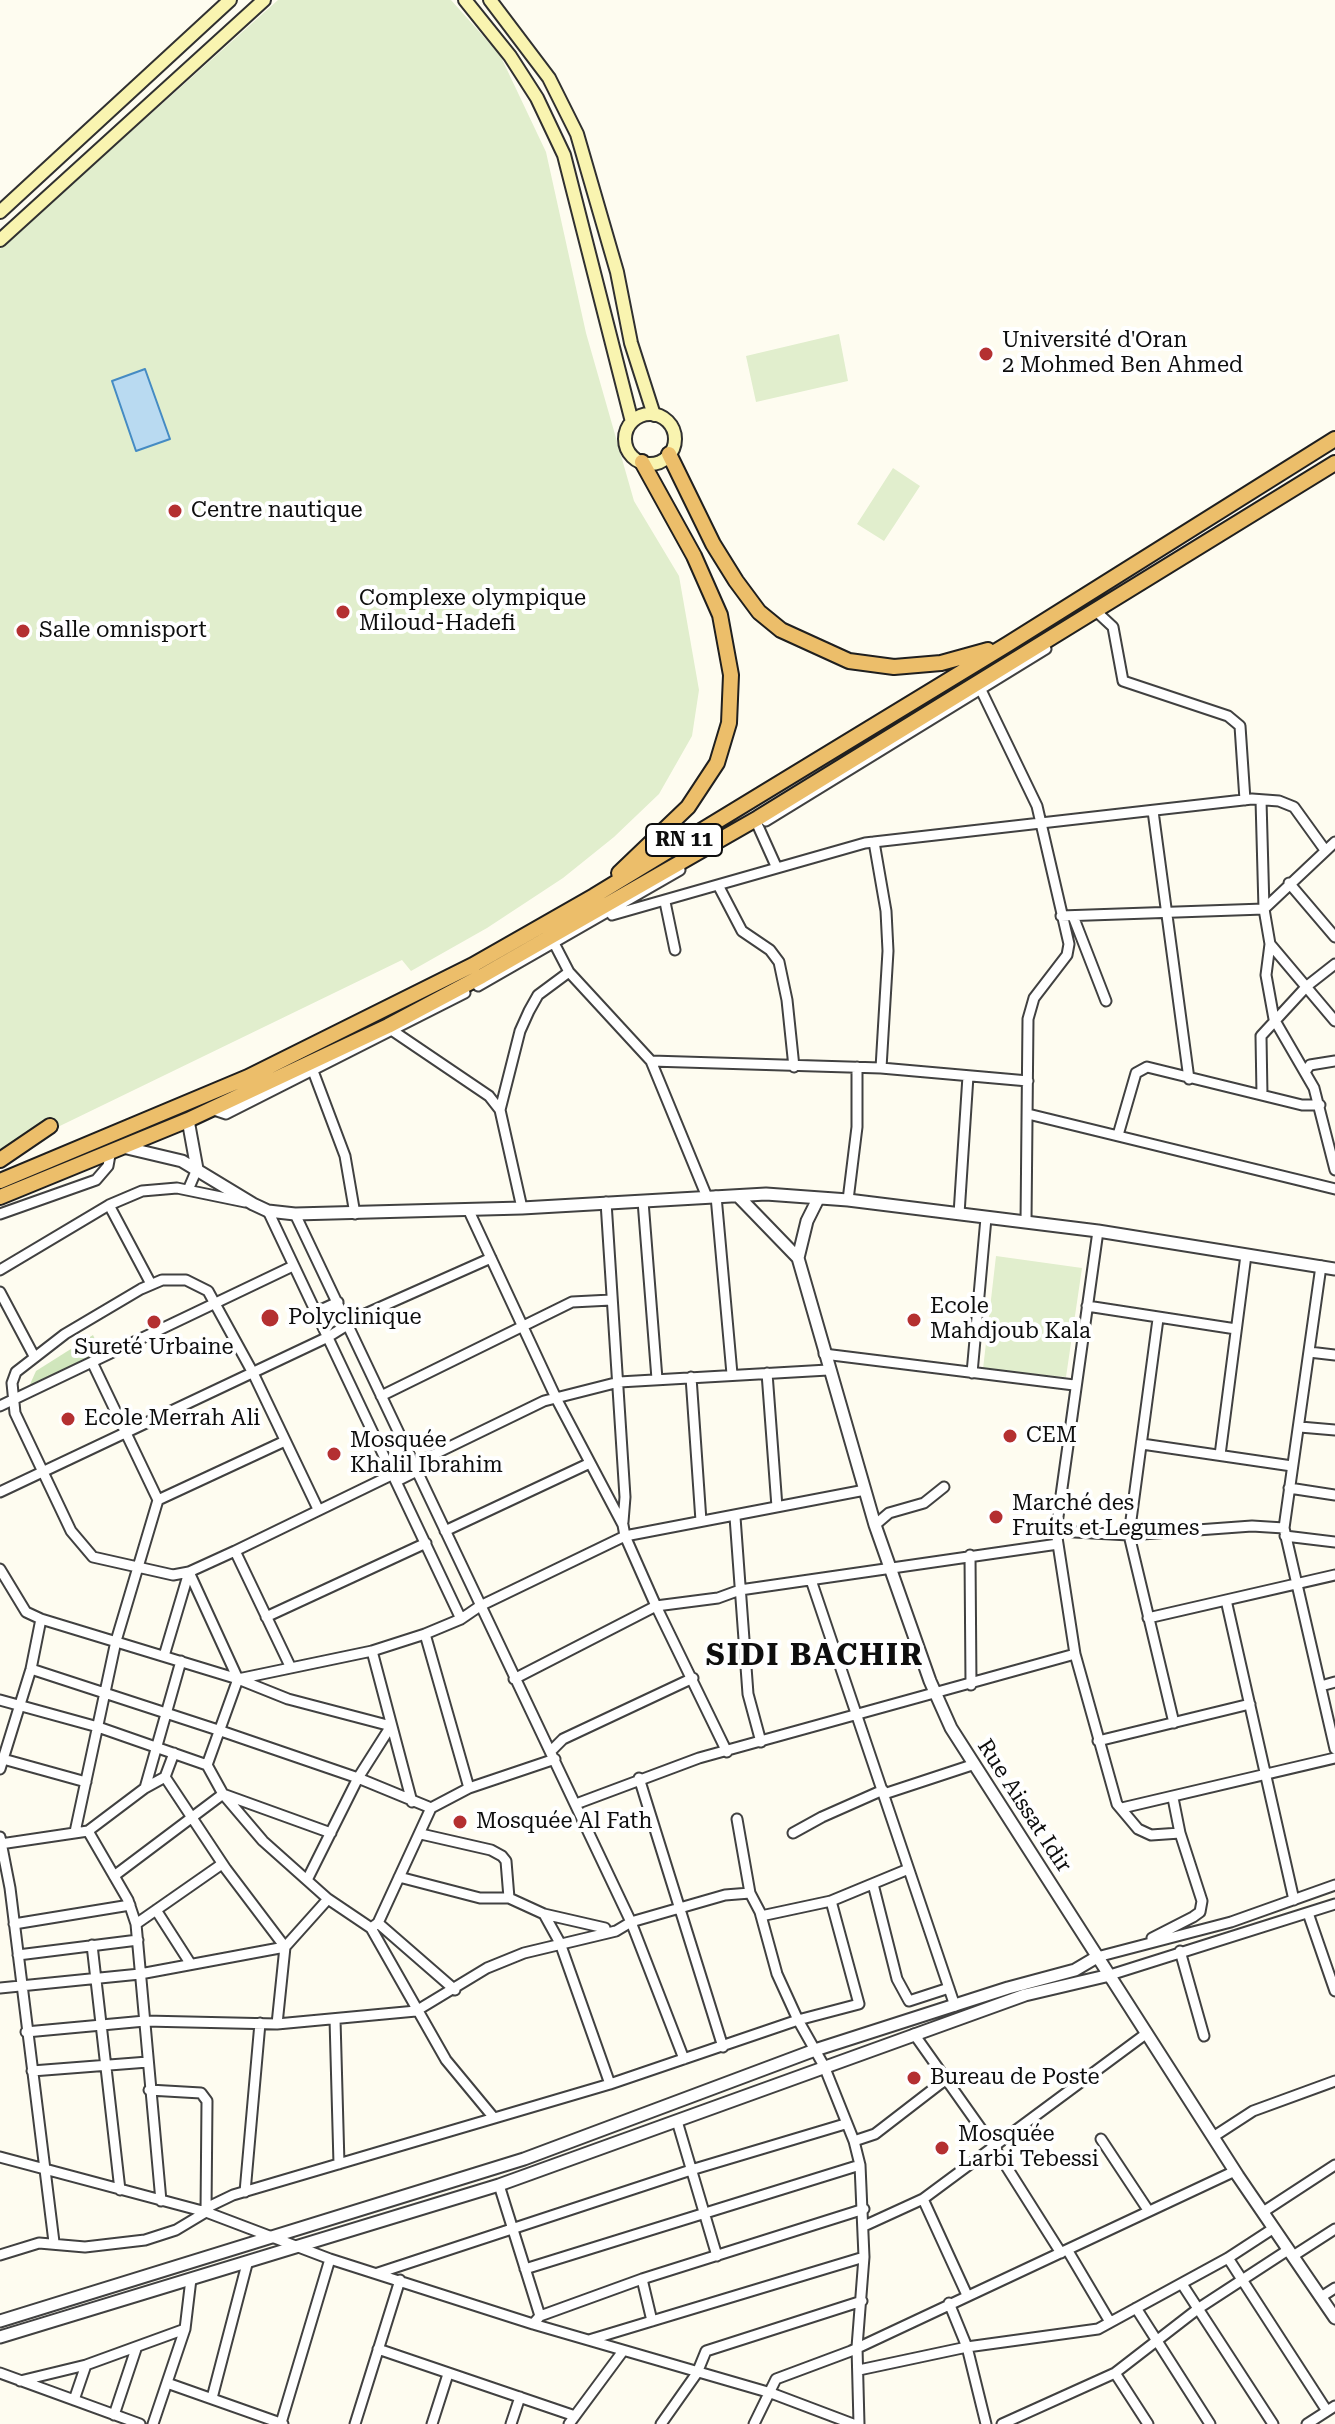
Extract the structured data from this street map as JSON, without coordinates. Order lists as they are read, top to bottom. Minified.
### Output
{"streets":{"highway":["RN 11"],"street":["Rue Aissat Idir"]},"districts":["SIDI BACHIR"],"places":["Université d'Oran 2 Mohmed Ben Ahmed","Centre nautique","Complexe olympique Miloud-Hadefi","Salle omnisport","Polyclinique","Ecole Mahdjoub Kala","Sureté Urbaine","Ecole Merrah Ali","CEM","Mosquée Khalil Ibrahim","Marché des Fruits et Legumes","Mosquée Al Fath","Bureau de Poste","Mosquée Larbi Tebessi"]}
